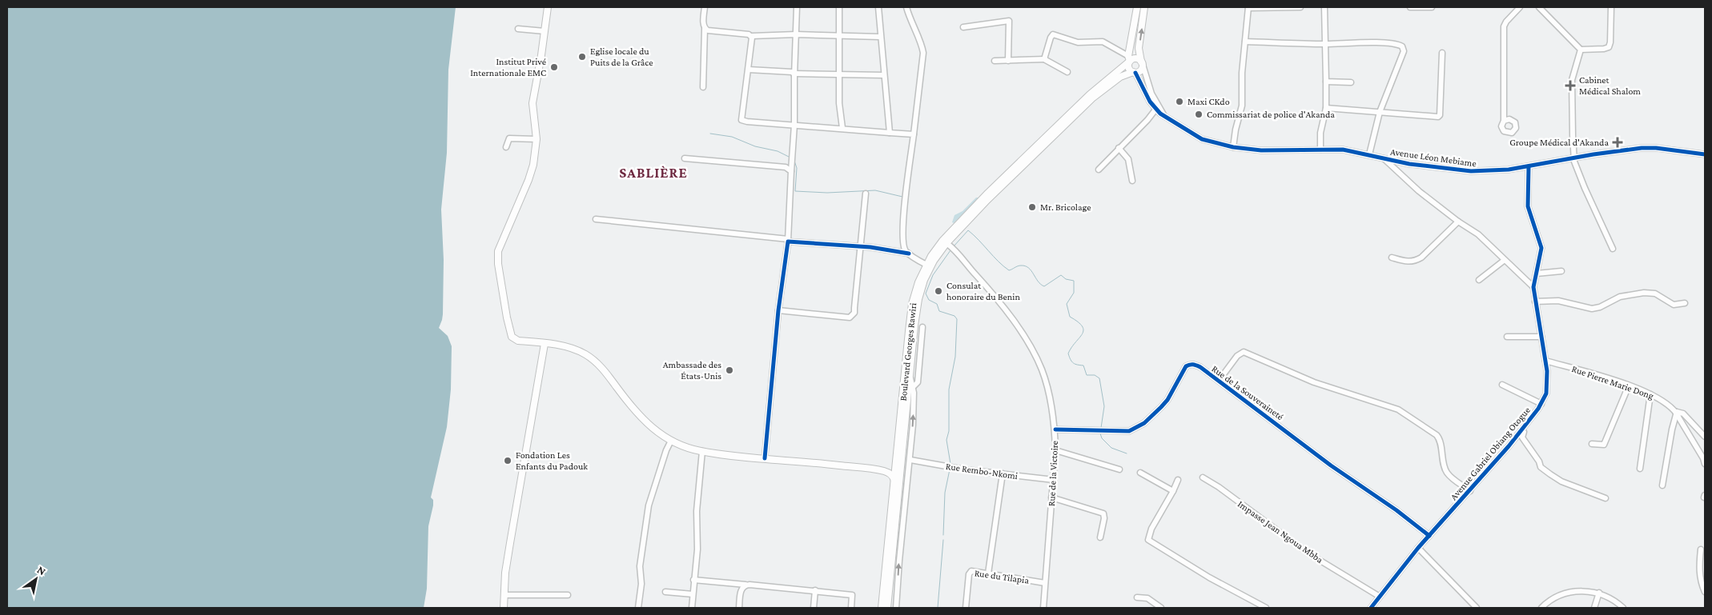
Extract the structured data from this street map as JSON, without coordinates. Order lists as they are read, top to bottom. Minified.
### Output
{"streets":{"main road":["Boulevard Georges Rawiri"],"street":["Avenue Léon Mebiame","Rue Pierre Marie Dong","Rue de la Souveraineté","Avenue Gabriel Obiang Otogue","Rue Rembo-Nkomi","Rue de la Victoire","Impasse Jean Ngoua Mbba","Rue du Tilapia"]},"crossings":[["Avenue Léon Mebiame","Avenue Gabriel Obiang Otogue"],["Boulevard Georges Rawiri","Rue de la Victoire"],["Rue Pierre Marie Dong","Avenue Gabriel Obiang Otogue"],["Rue de la Souveraineté","Avenue Gabriel Obiang Otogue"],["Rue de la Souveraineté","Rue de la Victoire"],["Avenue Gabriel Obiang Otogue","Impasse Jean Ngoua Mbba"],["Rue Rembo-Nkomi","Rue de la Victoire"],["Rue de la Victoire","Rue du Tilapia"]],"districts":["SABLIÈRE"],"places":{"other":["Eglise locale du Puits de la Grâce","Institut Privé Internationale EMC","Maxi CKdo","Commissariat de police d'Akanda","Mr. Bricolage","Consulat honoraire du Benin","Ambassade des États-Unis","Fondation Les Enfants du Padouk"],"health":["Cabinet Médical Shalom","Groupe Médical d'Akanda"]},"north":"top right"}
